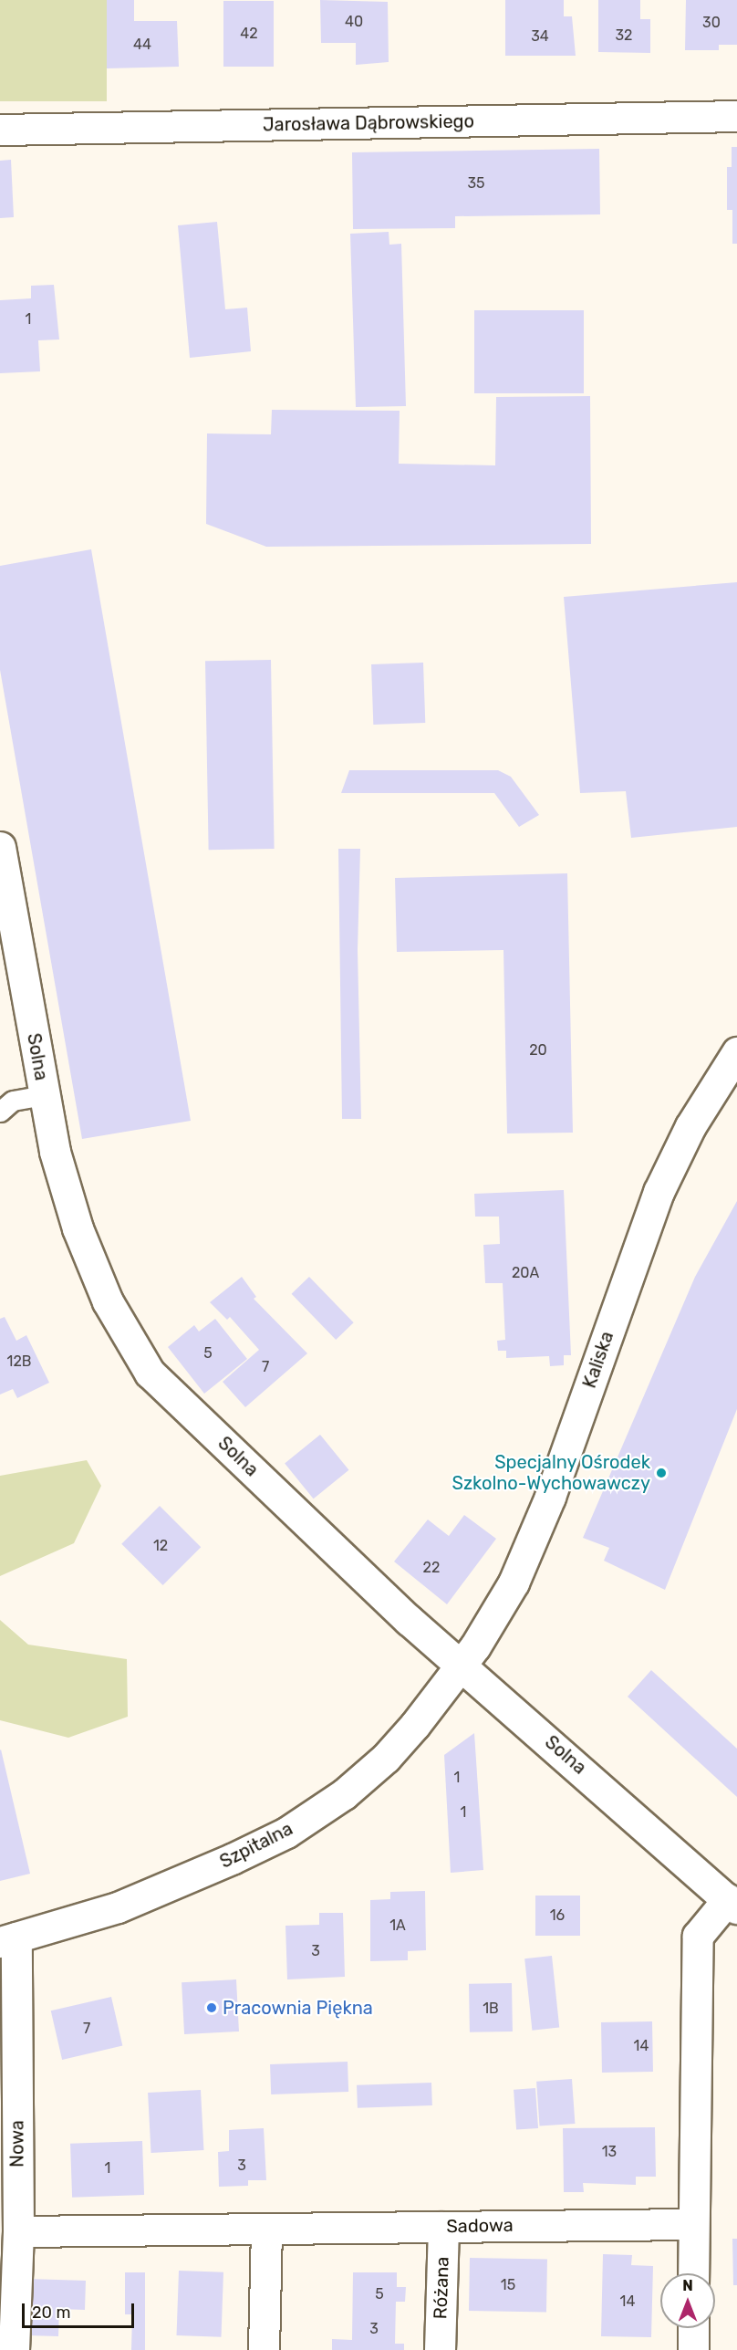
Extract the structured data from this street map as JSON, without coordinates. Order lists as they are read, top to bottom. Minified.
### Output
{"streets":{"street":["Jarosława Dąbrowskiego","Solna","Kaliska","Szpitalna","Nowa","Sadowa","Różana"]},"crossings":[["Solna","Kaliska"],["Solna","Szpitalna"],["Kaliska","Szpitalna"],["Szpitalna","Nowa"],["Nowa","Sadowa"],["Sadowa","Różana"]],"places":["Specjalny Ośrodek Szkolno-Wychowawczy","Pracownia Piękna"],"house_numbers":["40","30","42","32","34","44","35","1","20","20A","5","12B","7","12","22","1","1","16","1A","3","1B","7","14","13","3","1","15","5","14","3"],"scale_bar":"20 m","north":"top"}
